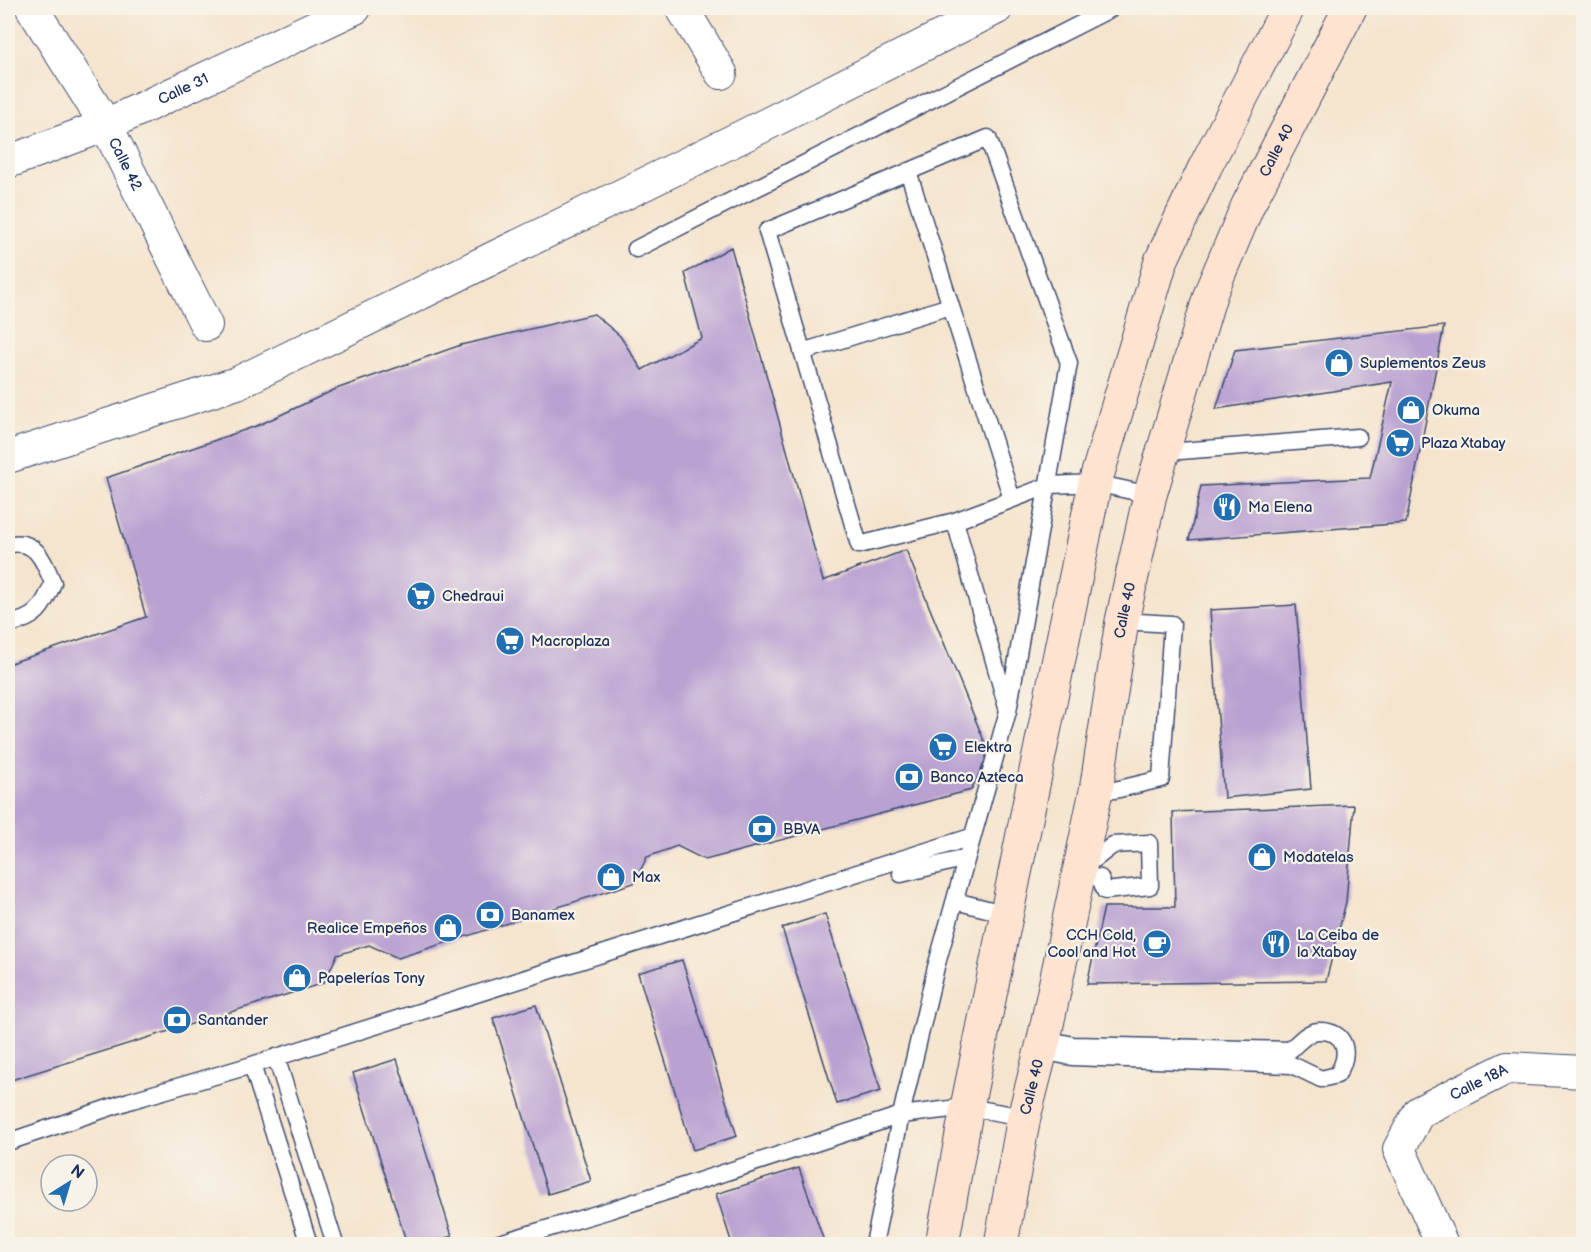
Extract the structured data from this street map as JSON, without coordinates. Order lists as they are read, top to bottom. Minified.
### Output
{"streets":{"main road":["Calle 40"],"street":["Calle 31","Calle 42","Calle 18A"]},"crossings":[["Calle 31","Calle 42"]],"places":{"shop":["Suplementos Zeus","Okuma","Modatelas","Max","Realice Empeños","Papelerías Tony"],"supermarket":["Plaza Xtabay","Chedraui","Macroplaza","Elektra"],"restaurant":["Ma Elena","La Ceiba de la Xtabay"],"bank":["Banco Azteca","BBVA","Banamex","Santander"],"cafe":["CCH Cold, Cool and Hot"]},"north":"top right"}
